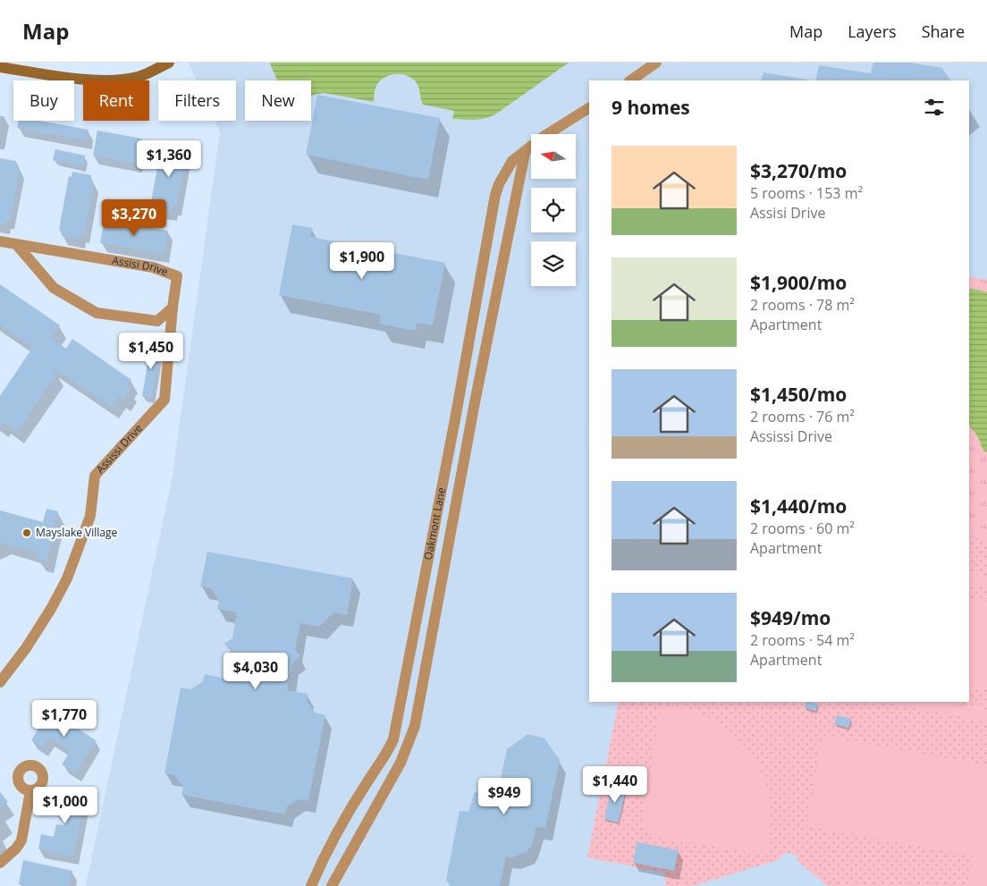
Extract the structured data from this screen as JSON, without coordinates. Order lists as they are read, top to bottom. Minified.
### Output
{"streets":{"street":["Assisi Drive","Assissi Drive","Oakmont Lane"]},"crossings":[["Assisi Drive","Assissi Drive"]],"places":["Mayslake Village"],"north":"left","page":{"header":"Map","nav":["Map","Layers","Share"],"chip":["Buy","Rent","Filters","New"],"heading":"9 homes","list":[{"name":"$3,270/mo","note":"5 rooms · 153 m² · Assisi Drive"},{"name":"$1,900/mo","note":"2 rooms · 78 m² · Apartment"},{"name":"$1,450/mo","note":"2 rooms · 76 m² · Assissi Drive"},{"name":"$1,440/mo","note":"2 rooms · 60 m² · Apartment"},{"name":"$949/mo","note":"2 rooms · 54 m² · Apartment"}],"price":["$1,360","$3,270","$1,900","$1,450","$4,030","$1,770","$1,440","$949","$1,000"]}}
